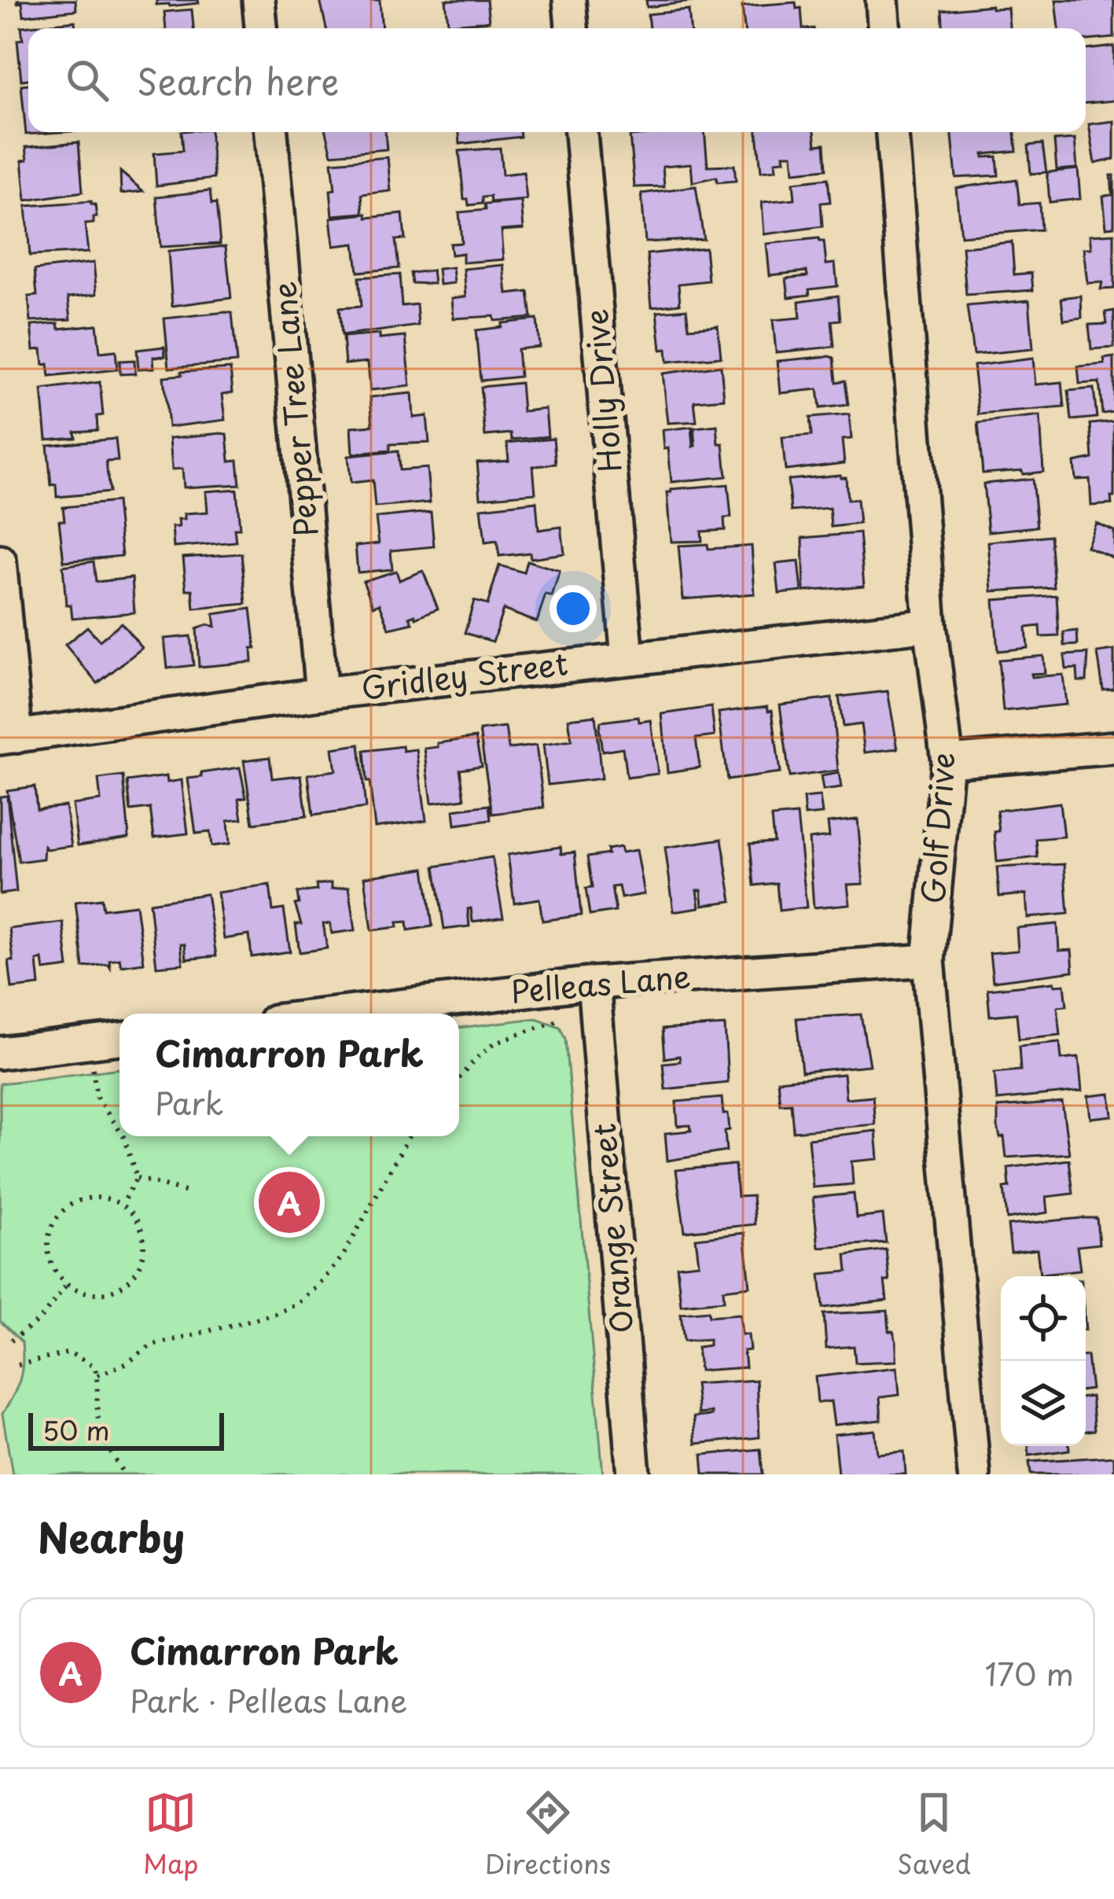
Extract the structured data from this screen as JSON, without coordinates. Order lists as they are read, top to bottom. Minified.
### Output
{"streets":{"street":["Holly Drive","Pepper Tree Lane","Gridley Street","Golf Drive","Pelleas Lane","Orange Street"]},"crossings":[["Holly Drive","Gridley Street"],["Pepper Tree Lane","Gridley Street"],["Gridley Street","Golf Drive"],["Golf Drive","Pelleas Lane"],["Pelleas Lane","Orange Street"]],"scale_bar":"50 m","page":{"search":"Search here","popup":["Cimarron Park","Park"],"pins":"A","scale":"50 m","heading":"Nearby","list":[{"mark":"A","name":"Cimarron Park","note":"Park · Pelleas Lane","value":"170 m"}],"nav":["Map","Directions","Saved"]}}
